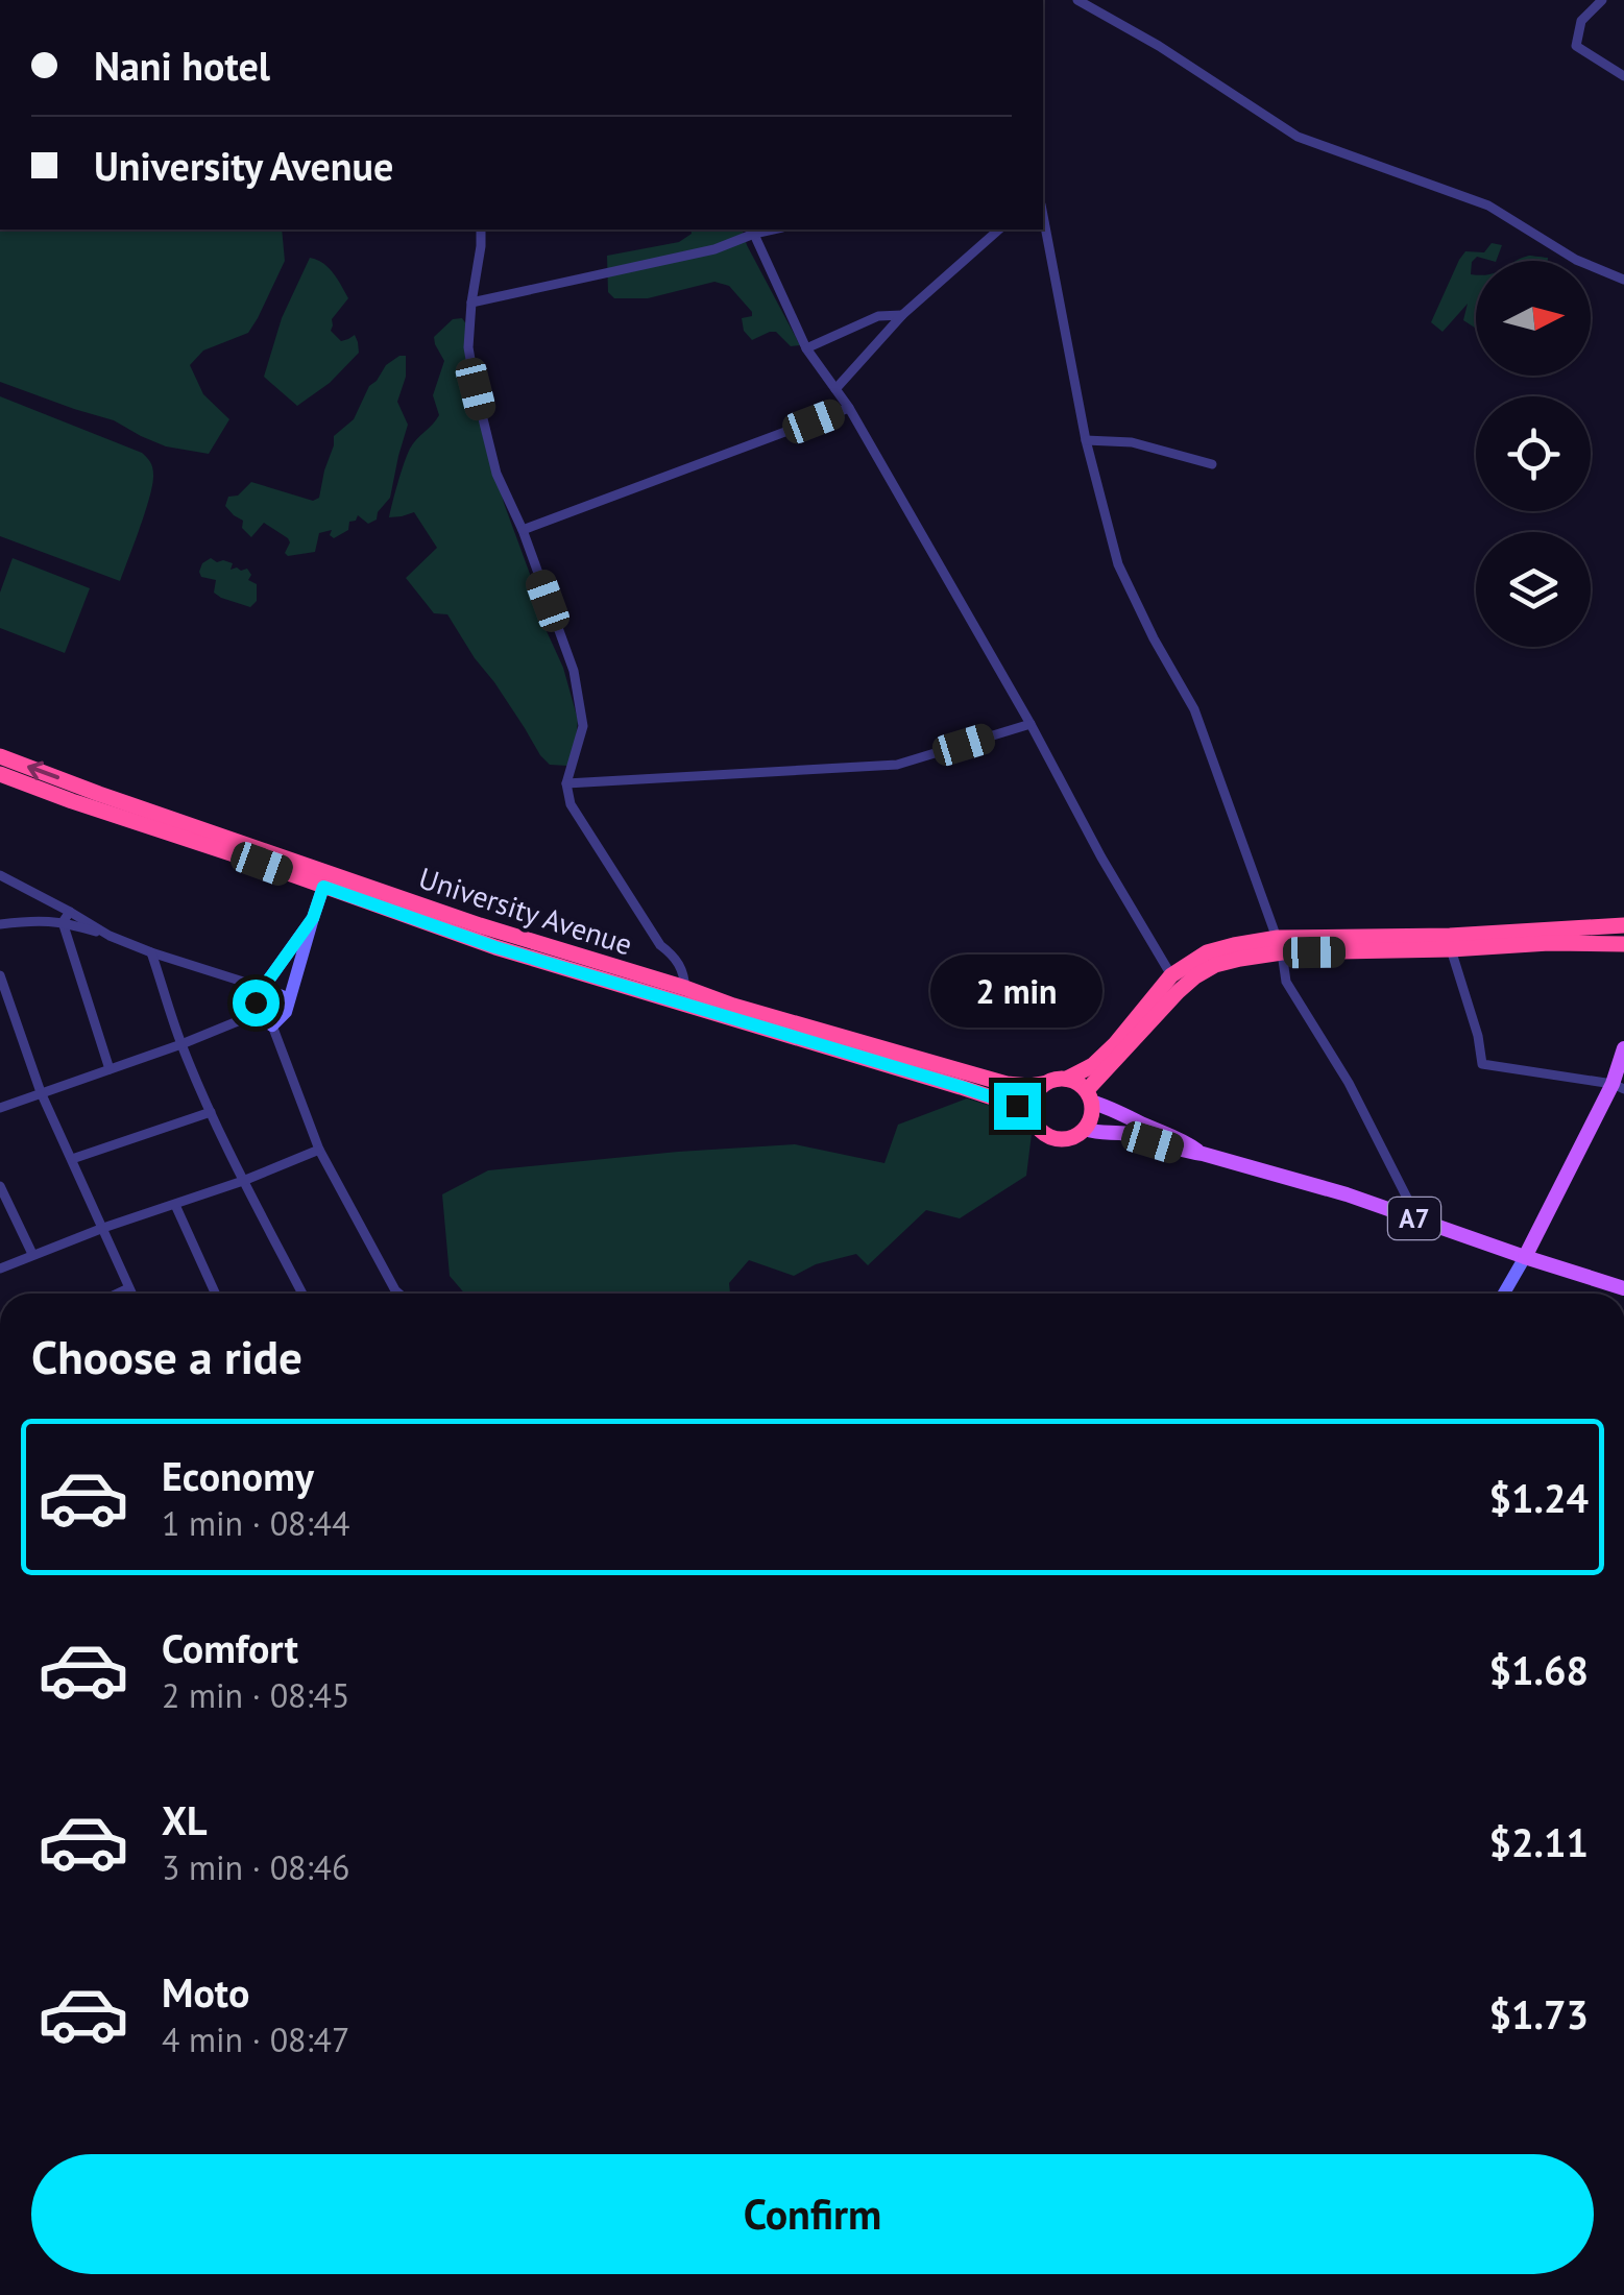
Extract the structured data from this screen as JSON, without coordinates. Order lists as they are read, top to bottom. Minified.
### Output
{"streets":{"highway":["University Avenue","A7"]},"crossings":[["University Avenue","A7"]],"north":"right","page":{"banner":["Nani hotel","University Avenue"],"bubble":"2 min","heading":"Choose a ride","list":[{"name":"Economy","note":"1 min · 08:44","value":"$1.24"},{"name":"Comfort","note":"2 min · 08:45","value":"$1.68"},{"name":"XL","note":"3 min · 08:46","value":"$2.11"},{"name":"Moto","note":"4 min · 08:47","value":"$1.73"}],"buttons":"Confirm"}}
